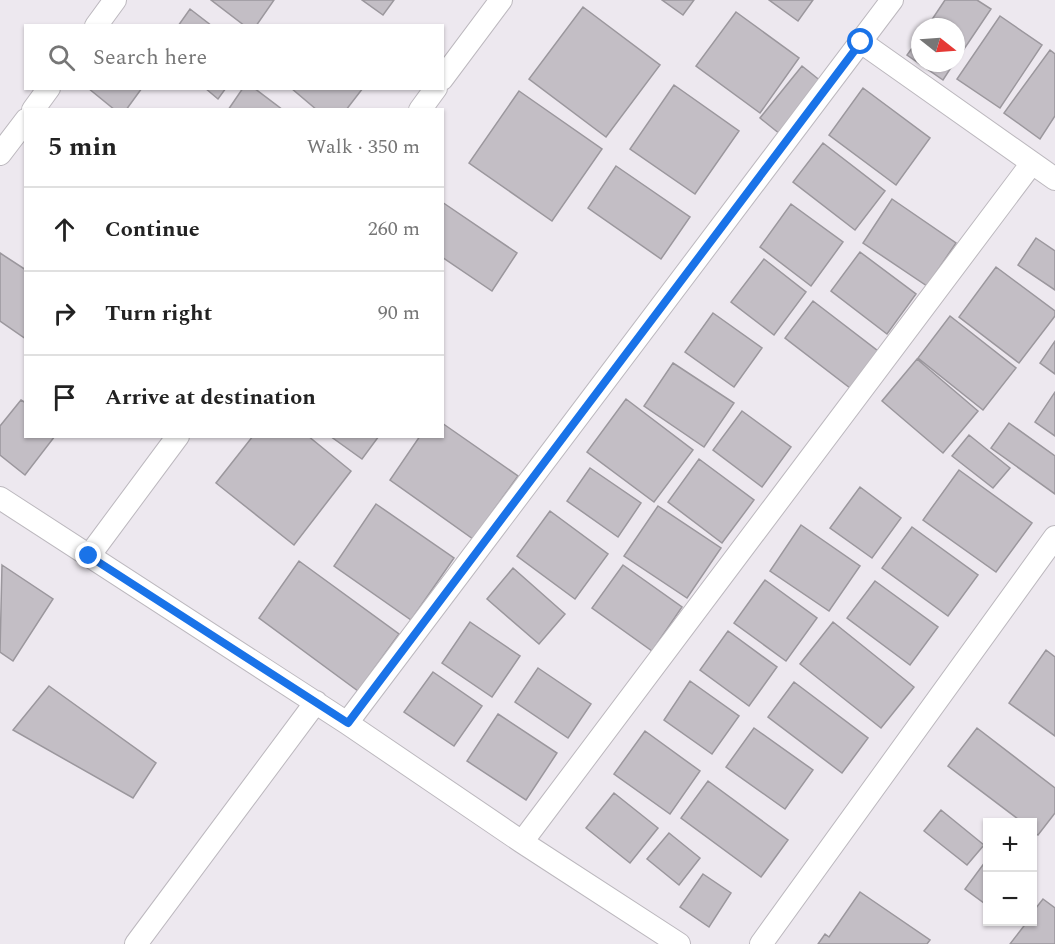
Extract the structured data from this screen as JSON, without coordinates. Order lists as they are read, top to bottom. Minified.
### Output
{"north":"right","page":{"search":"Search here","heading":["5 min","Walk · 350 m"],"list":[["Continue","260 m"],["Turn right","90 m"],"Arrive at destination"],"map_buttons":["+","−"]}}
